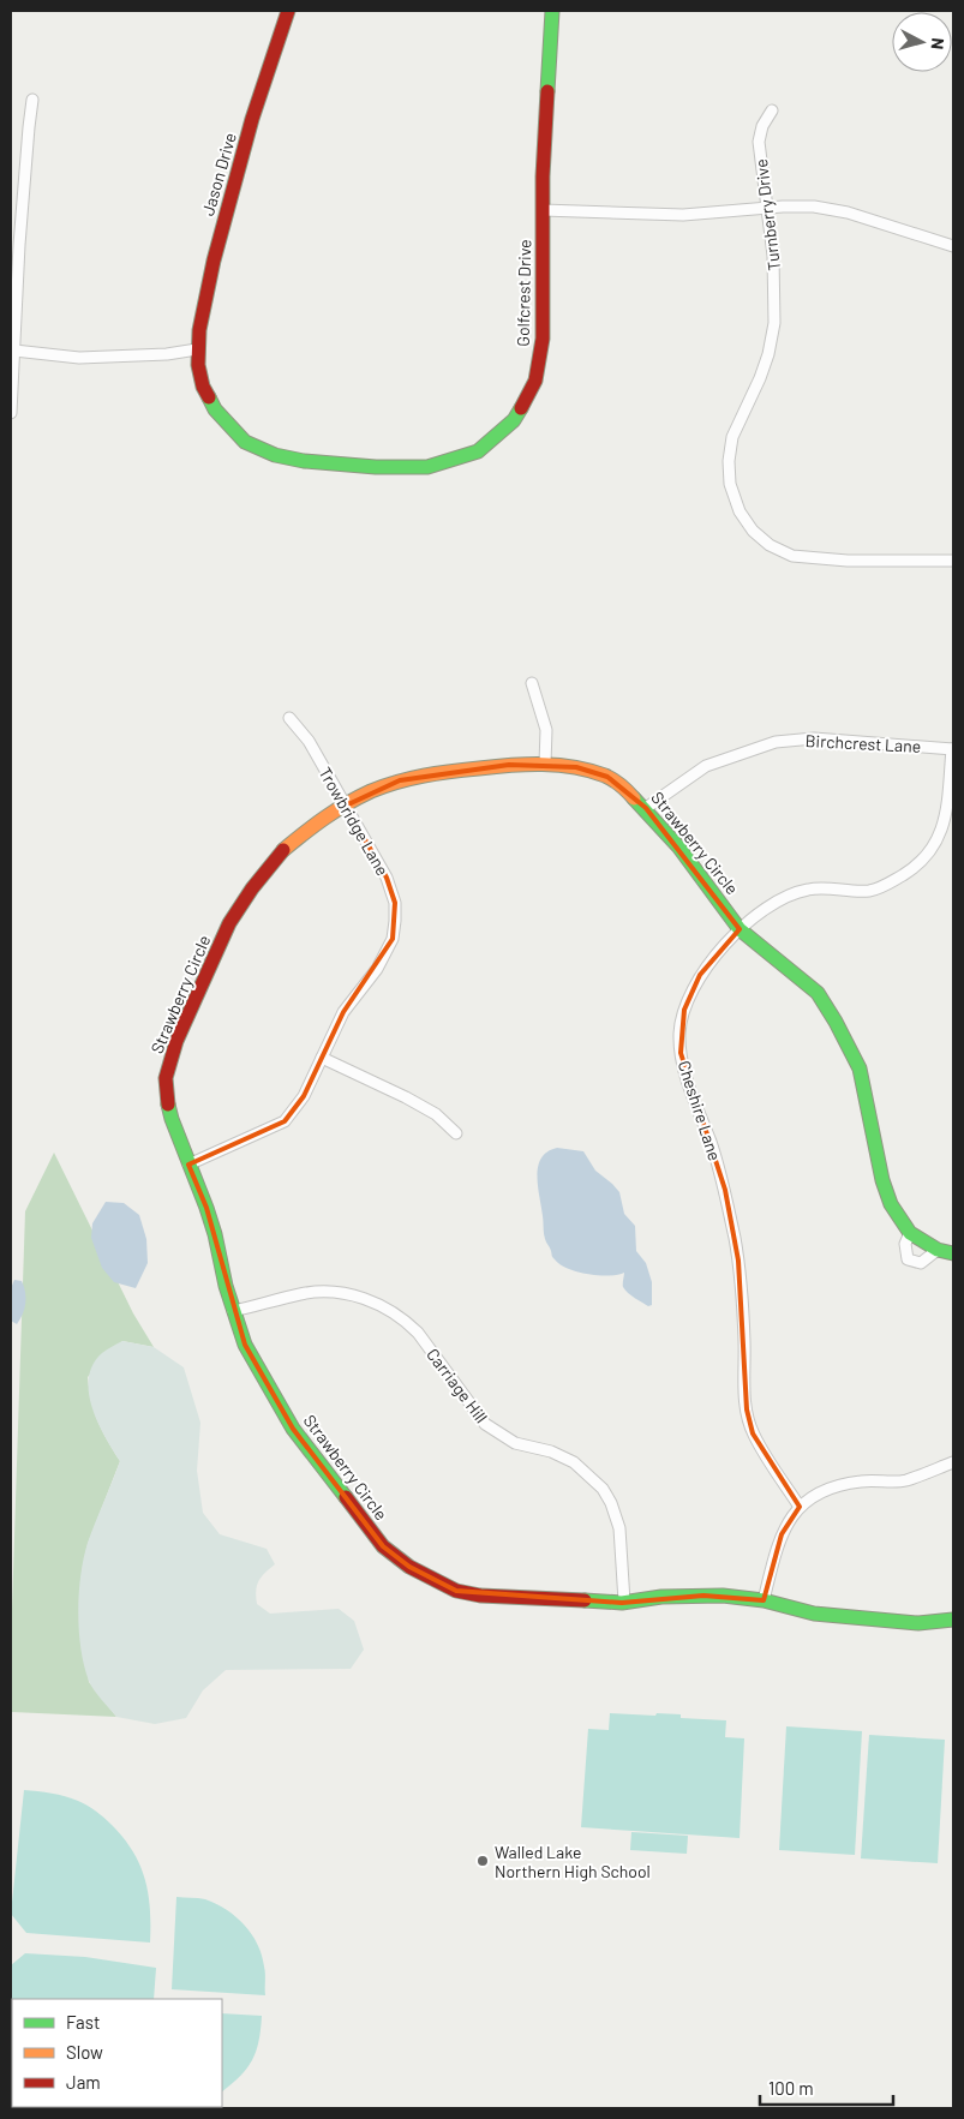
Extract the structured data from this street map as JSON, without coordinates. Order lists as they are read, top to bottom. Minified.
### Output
{"streets":{"street":["Jason Drive","Turnberry Drive","Golfcrest Drive","Birchcrest Lane","Trowbridge Lane","Strawberry Circle","Cheshire Lane","Carriage Hill"]},"crossings":[["Jason Drive","Golfcrest Drive"],["Birchcrest Lane","Strawberry Circle"],["Birchcrest Lane","Cheshire Lane"],["Trowbridge Lane","Strawberry Circle"],["Strawberry Circle","Cheshire Lane"],["Strawberry Circle","Carriage Hill"]],"places":["Walled Lake Northern High School"],"legend":["Fast","Slow","Jam"],"scale_bar":"100 m","north":"right"}
